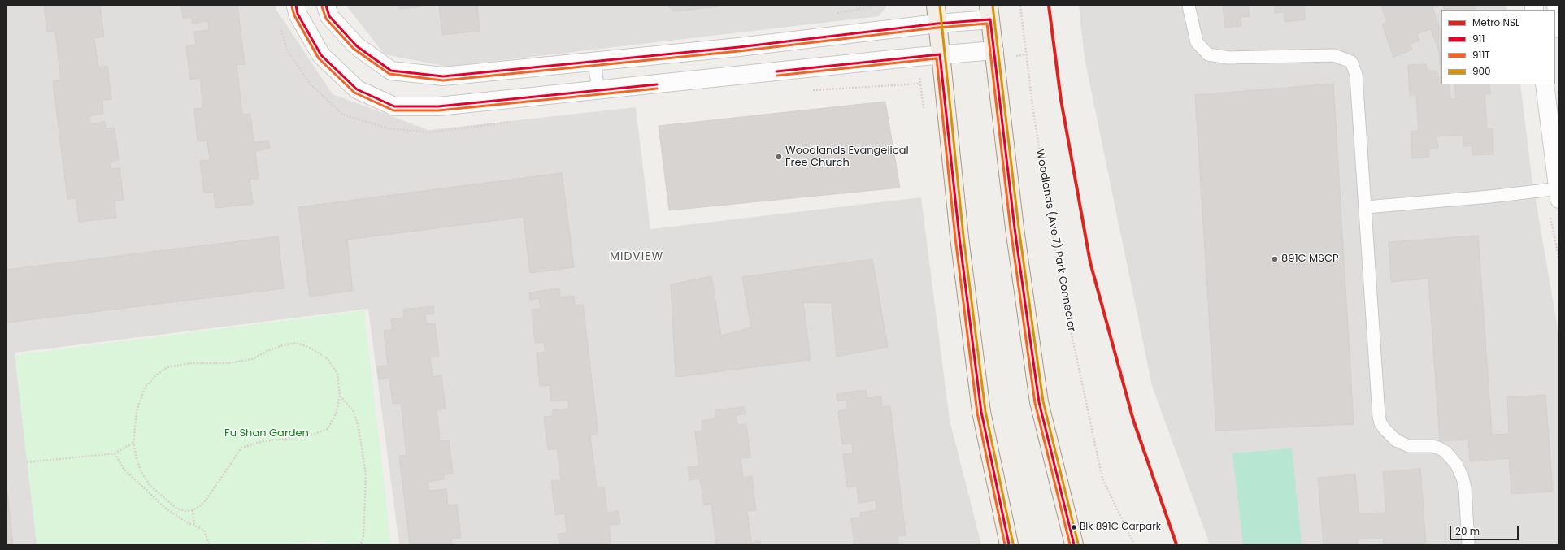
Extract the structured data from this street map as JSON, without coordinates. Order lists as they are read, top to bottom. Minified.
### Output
{"streets":{"path":["Woodlands (Ave 7) Park Connector"]},"districts":["MIDVIEW"],"parks":["Fu Shan Garden"],"places":["Woodlands Evangelical Free Church","891C MSCP","Blk 891C Carpark"],"lines":["metro line NSL","transit line 911","transit line 900","transit line 911T"],"legend":["Metro NSL","911","911T","900"],"scale_bar":"20 m"}
